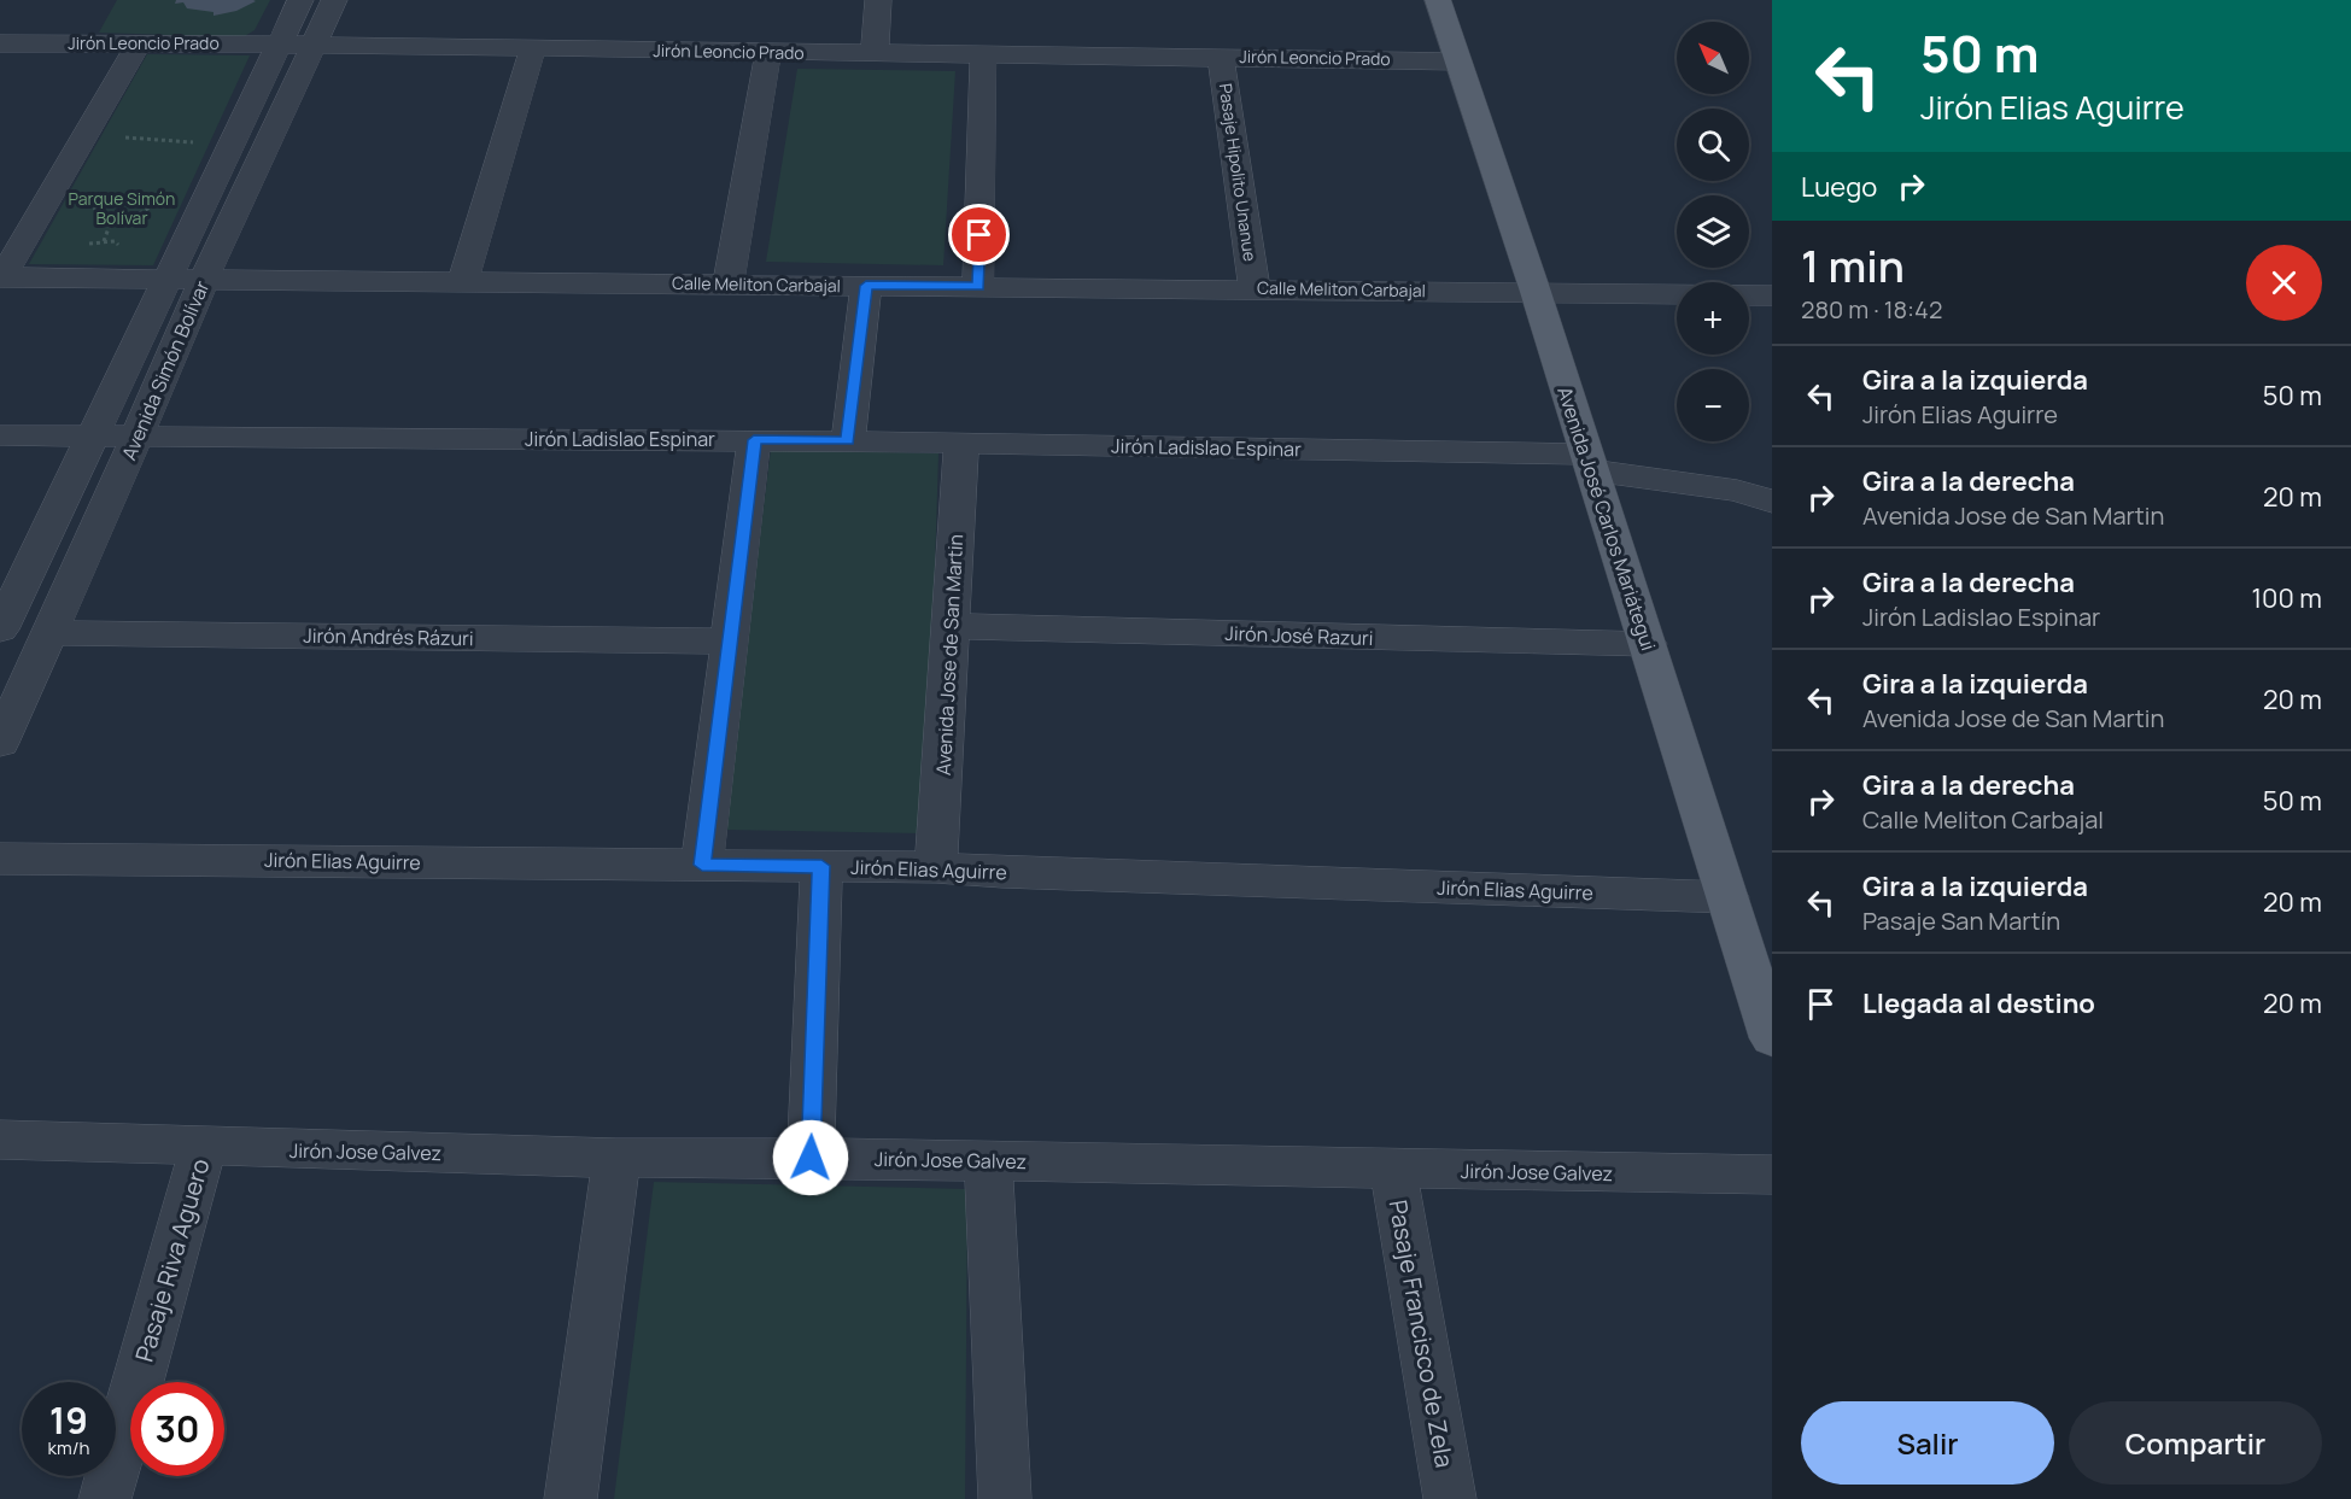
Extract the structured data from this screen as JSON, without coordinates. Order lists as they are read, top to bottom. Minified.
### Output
{"streets":{"main road":["Avenida José Carlos Mariátegui"],"street":["Jirón Leoncio Prado","Pasaje Hipolito Unanue","Calle Meliton Carbajal","Avenida Simón Bolívar","Jirón Ladislao Espinar","Jirón José Razuri","Jirón Andrés Rázuri","Avenida Jose de San Martin","Jirón Elias Aguirre","Jirón Jose Galvez","Pasaje Riva Aguero","Pasaje Francisco de Zela"]},"crossings":[["Jirón Leoncio Prado","Pasaje Hipolito Unanue"],["Jirón Leoncio Prado","Avenida Simón Bolívar"],["Jirón Leoncio Prado","Avenida José Carlos Mariátegui"],["Pasaje Hipolito Unanue","Calle Meliton Carbajal"],["Calle Meliton Carbajal","Avenida Simón Bolívar"],["Calle Meliton Carbajal","Avenida José Carlos Mariátegui"],["Avenida Simón Bolívar","Jirón Ladislao Espinar"],["Avenida Simón Bolívar","Jirón Andrés Rázuri"],["Jirón Ladislao Espinar","Avenida José Carlos Mariátegui"],["Jirón Ladislao Espinar","Avenida Jose de San Martin"],["Avenida José Carlos Mariátegui","Jirón José Razuri"],["Avenida José Carlos Mariátegui","Jirón Elias Aguirre"],["Jirón José Razuri","Avenida Jose de San Martin"],["Avenida Jose de San Martin","Jirón Elias Aguirre"],["Jirón Jose Galvez","Pasaje Riva Aguero"],["Jirón Jose Galvez","Pasaje Francisco de Zela"]],"parks":["Parque Simón Bolívar"],"north":"top left","page":{"turn":["50 m","Jirón Elias Aguirre"],"map_buttons":["+","−"],"then":"Luego","heading":["1 min","280 m · 18:42"],"list":[{"name":"Gira a la izquierda","note":"Jirón Elias Aguirre","value":"50 m"},{"name":"Gira a la derecha","note":"Avenida Jose de San Martin","value":"20 m"},{"name":"Gira a la derecha","note":"Jirón Ladislao Espinar","value":"100 m"},{"name":"Gira a la izquierda","note":"Avenida Jose de San Martin","value":"20 m"},{"name":"Gira a la derecha","note":"Calle Meliton Carbajal","value":"50 m"},{"name":"Gira a la izquierda","note":"Pasaje San Martín","value":"20 m"},{"name":"Llegada al destino","value":"20 m"}],"speed":"19 km/h","limit":"30","buttons":["Salir","Compartir"]}}
